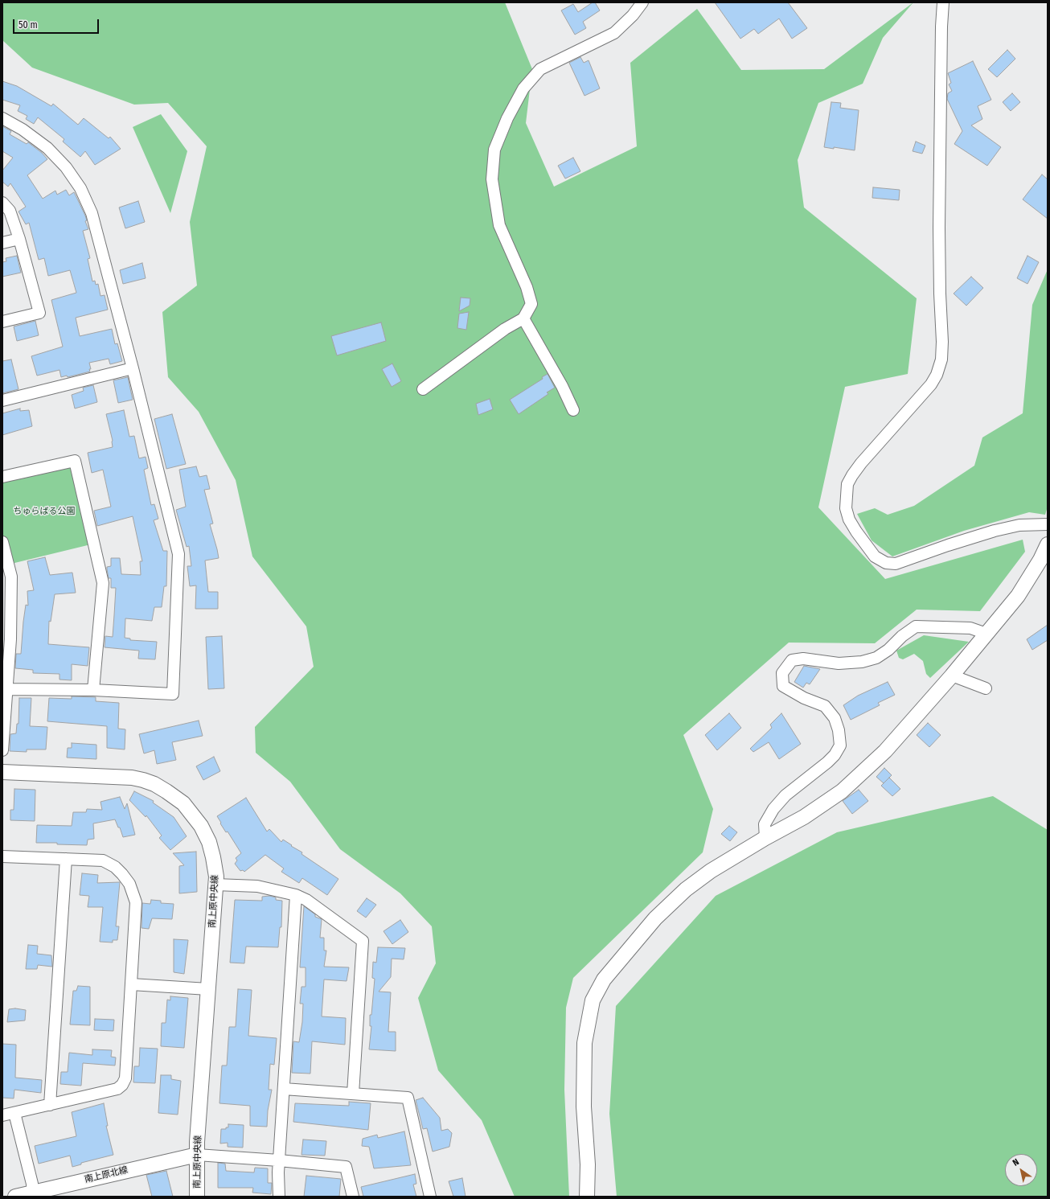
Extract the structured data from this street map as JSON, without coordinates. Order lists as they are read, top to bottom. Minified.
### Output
{"streets":{"street":["南上原中央線","南上原北線"]},"crossings":[["南上原中央線","南上原北線"]],"parks":["ちゅらばる公園"],"scale_bar":"50 m","north":"top left"}
